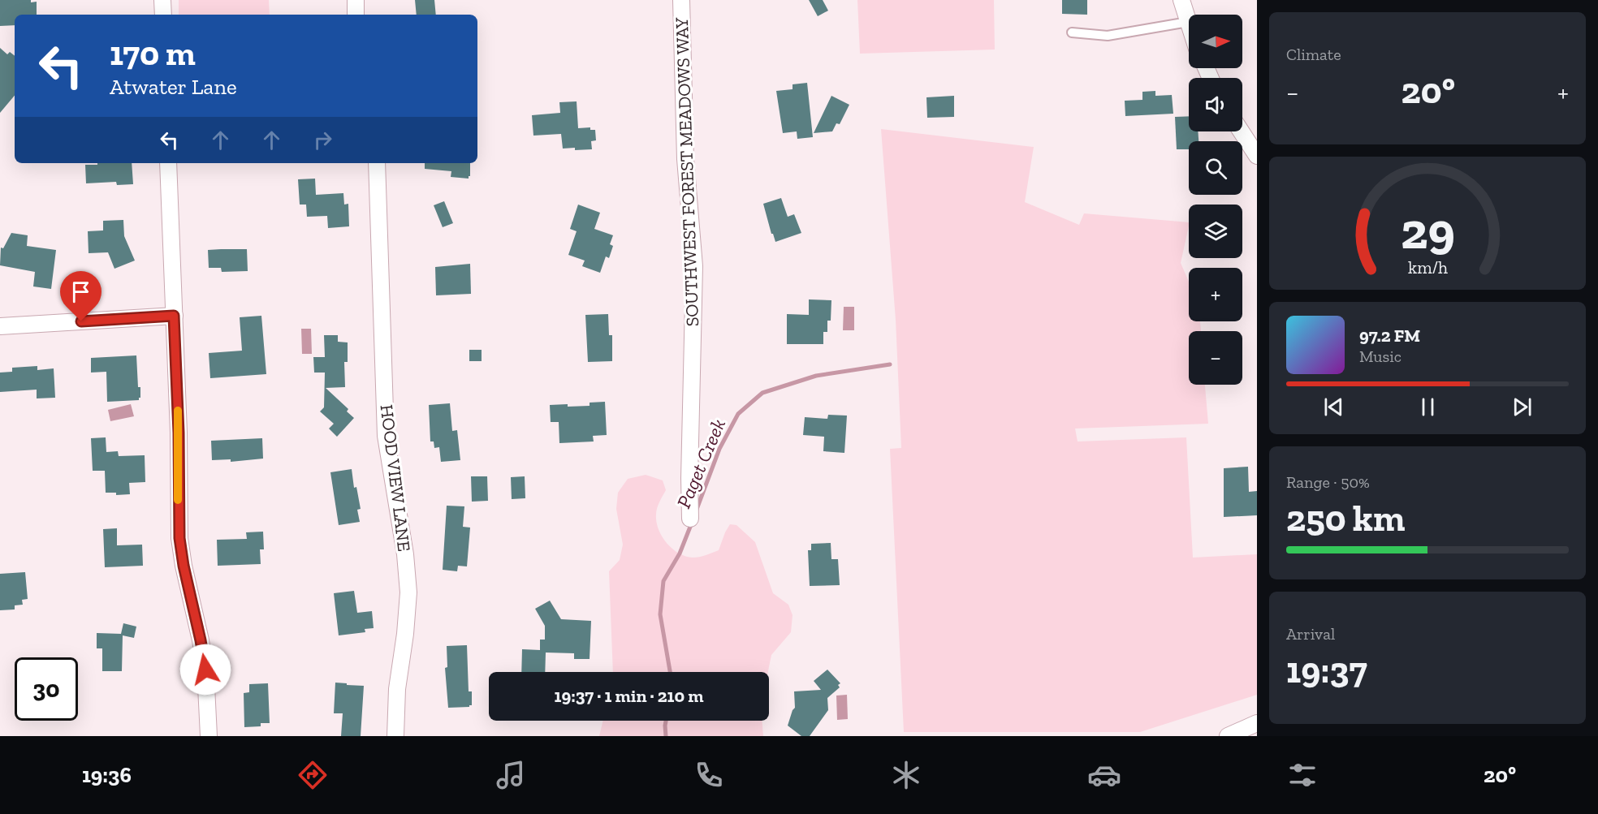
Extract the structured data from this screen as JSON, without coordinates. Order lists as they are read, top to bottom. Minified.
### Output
{"streets":{"street":["SOUTHWEST FOREST MEADOWS WAY","HOOD VIEW LANE"]},"water":["Paget Creek"],"north":"right","page":{"tile":["Climate",["Range · 50%","250 km"],["Arrival","19:37"]],"map_buttons":["+","−"],"turn":["170 m","Atwater Lane"],"heat":["−","20°","+"],"song":["97.2 FM","Music"],"limit":"30","trip":"19:37 · 1 min · 210 m","tabs":["19:36","20°"],"gauge":["29","km/h"]}}
